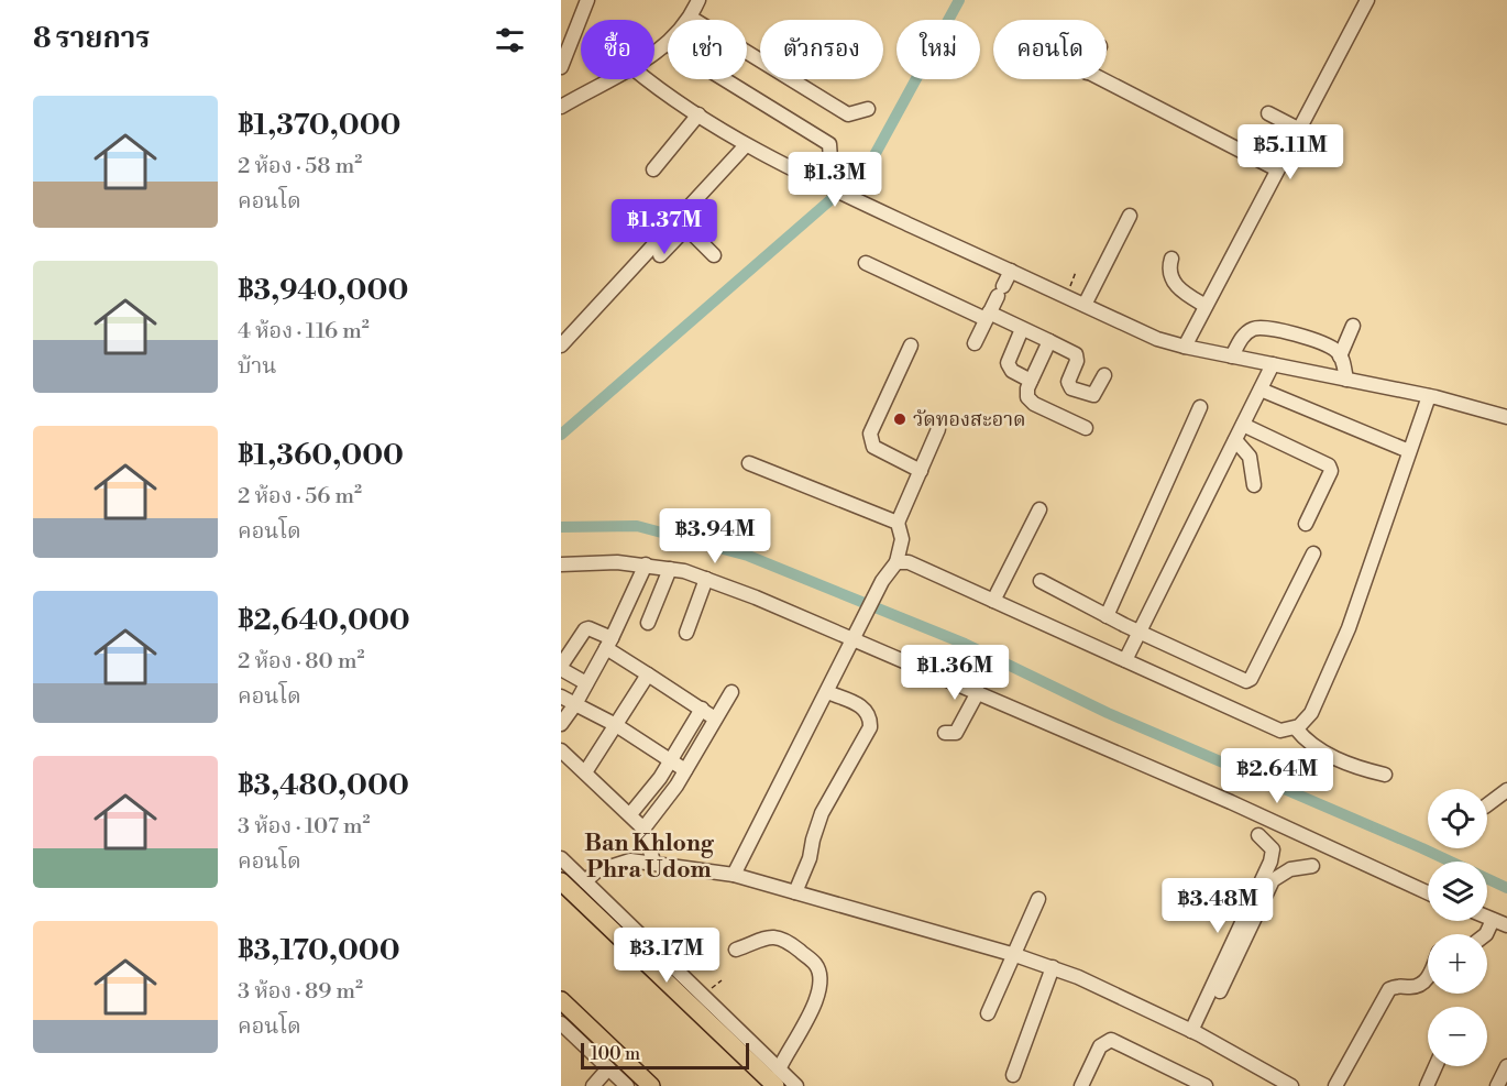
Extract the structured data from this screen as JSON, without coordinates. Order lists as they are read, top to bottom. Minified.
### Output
{"districts":["Ban Khlong Phra Udom"],"places":["วัดทองสะอาด"],"scale_bar":"100 m","page":{"heading":"8 รายการ","chip":["ซื้อ","เช่า","ตัวกรอง","ใหม่","คอนโด"],"list":[{"name":"฿1,370,000","note":"2 ห้อง · 58 m² · คอนโด"},{"name":"฿3,940,000","note":"4 ห้อง · 116 m² · บ้าน"},{"name":"฿1,360,000","note":"2 ห้อง · 56 m² · คอนโด"},{"name":"฿2,640,000","note":"2 ห้อง · 80 m² · คอนโด"},{"name":"฿3,480,000","note":"3 ห้อง · 107 m² · คอนโด"},{"name":"฿3,170,000","note":"3 ห้อง · 89 m² · คอนโด"}],"price":["฿5.11M","฿1.3M","฿1.37M","฿3.94M","฿1.36M","฿2.64M","฿3.48M","฿3.17M"],"map_buttons":["+","−"],"scale":"100 m"}}
